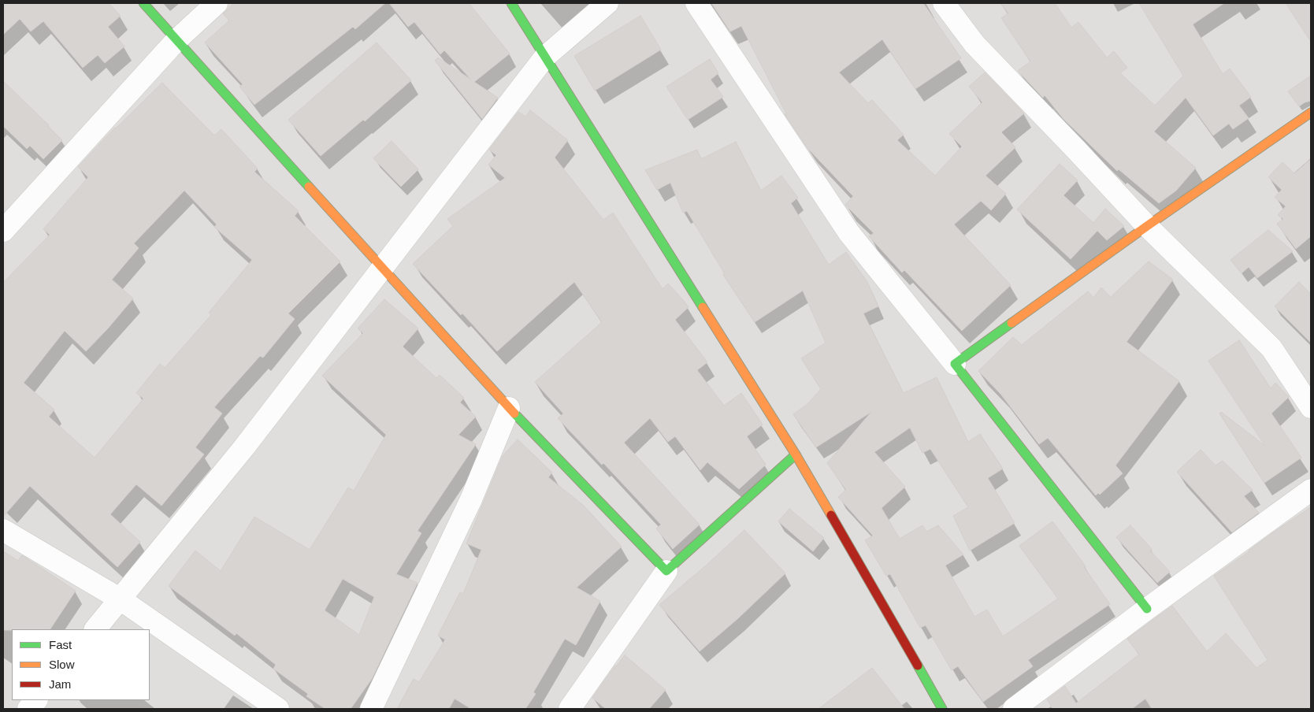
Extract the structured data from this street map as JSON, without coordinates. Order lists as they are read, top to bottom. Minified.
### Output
{"legend":["Fast","Slow","Jam"]}
